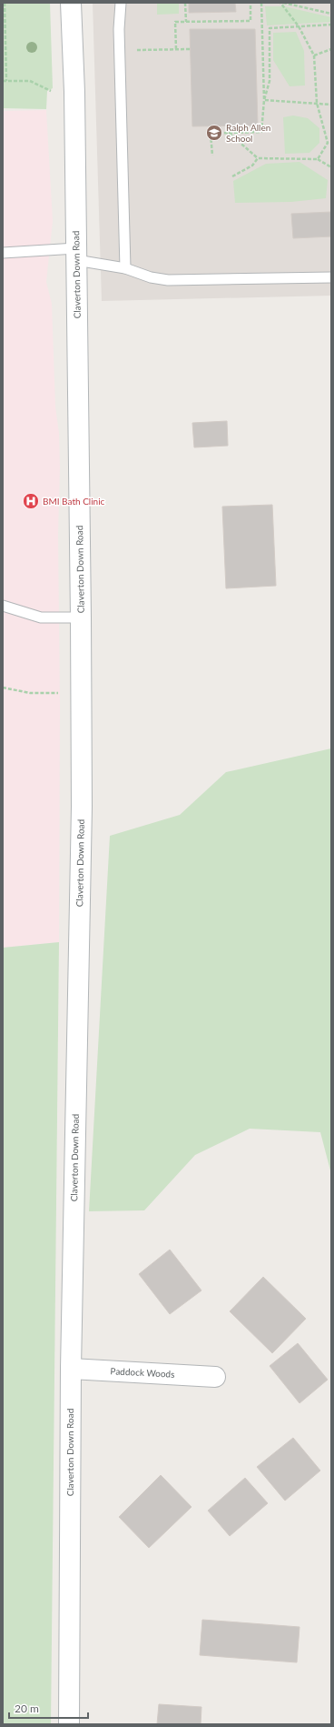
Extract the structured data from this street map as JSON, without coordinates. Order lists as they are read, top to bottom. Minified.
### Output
{"streets":{"street":["Claverton Down Road","Paddock Woods"]},"crossings":[["Claverton Down Road","Paddock Woods"]],"places":{"school or university":["Ralph Allen School"],"hospital":["BMI Bath Clinic"]},"scale_bar":"20 m"}
